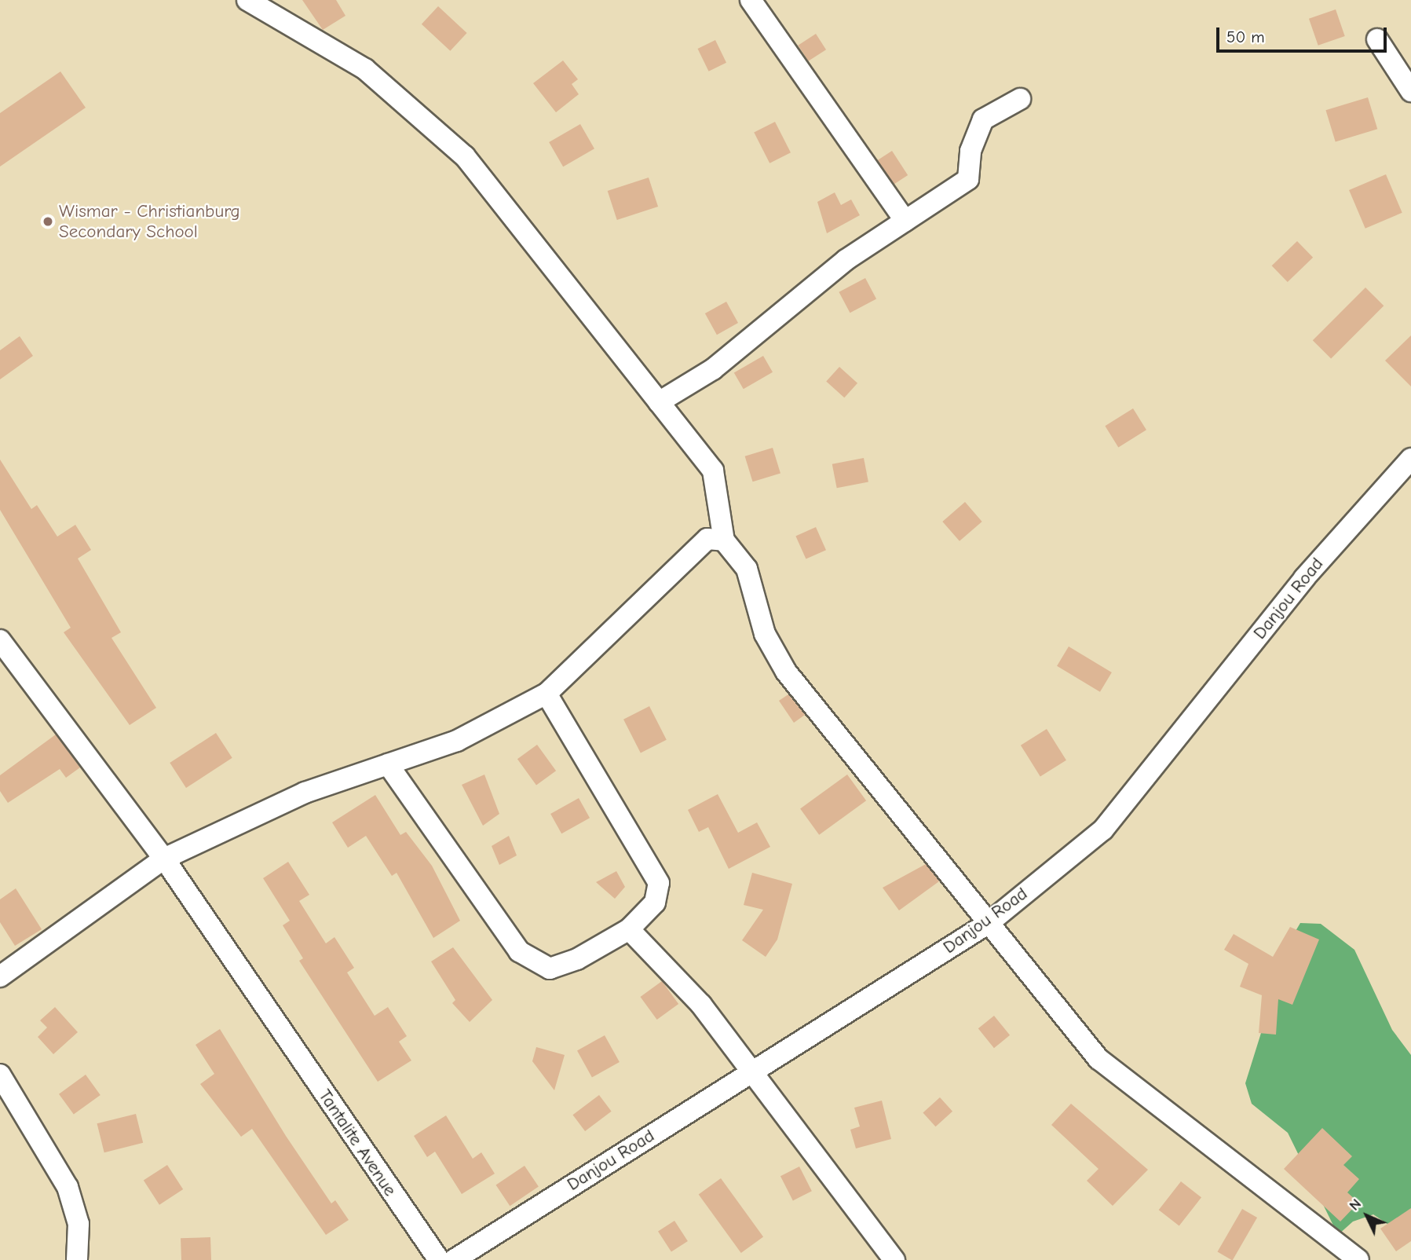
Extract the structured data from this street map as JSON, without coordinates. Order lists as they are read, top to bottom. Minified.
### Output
{"streets":{"street":["Danjou Road","Tantalite Avenue"]},"places":["Wismar - Christianburg Secondary School"],"scale_bar":"50 m","north":"top left"}
